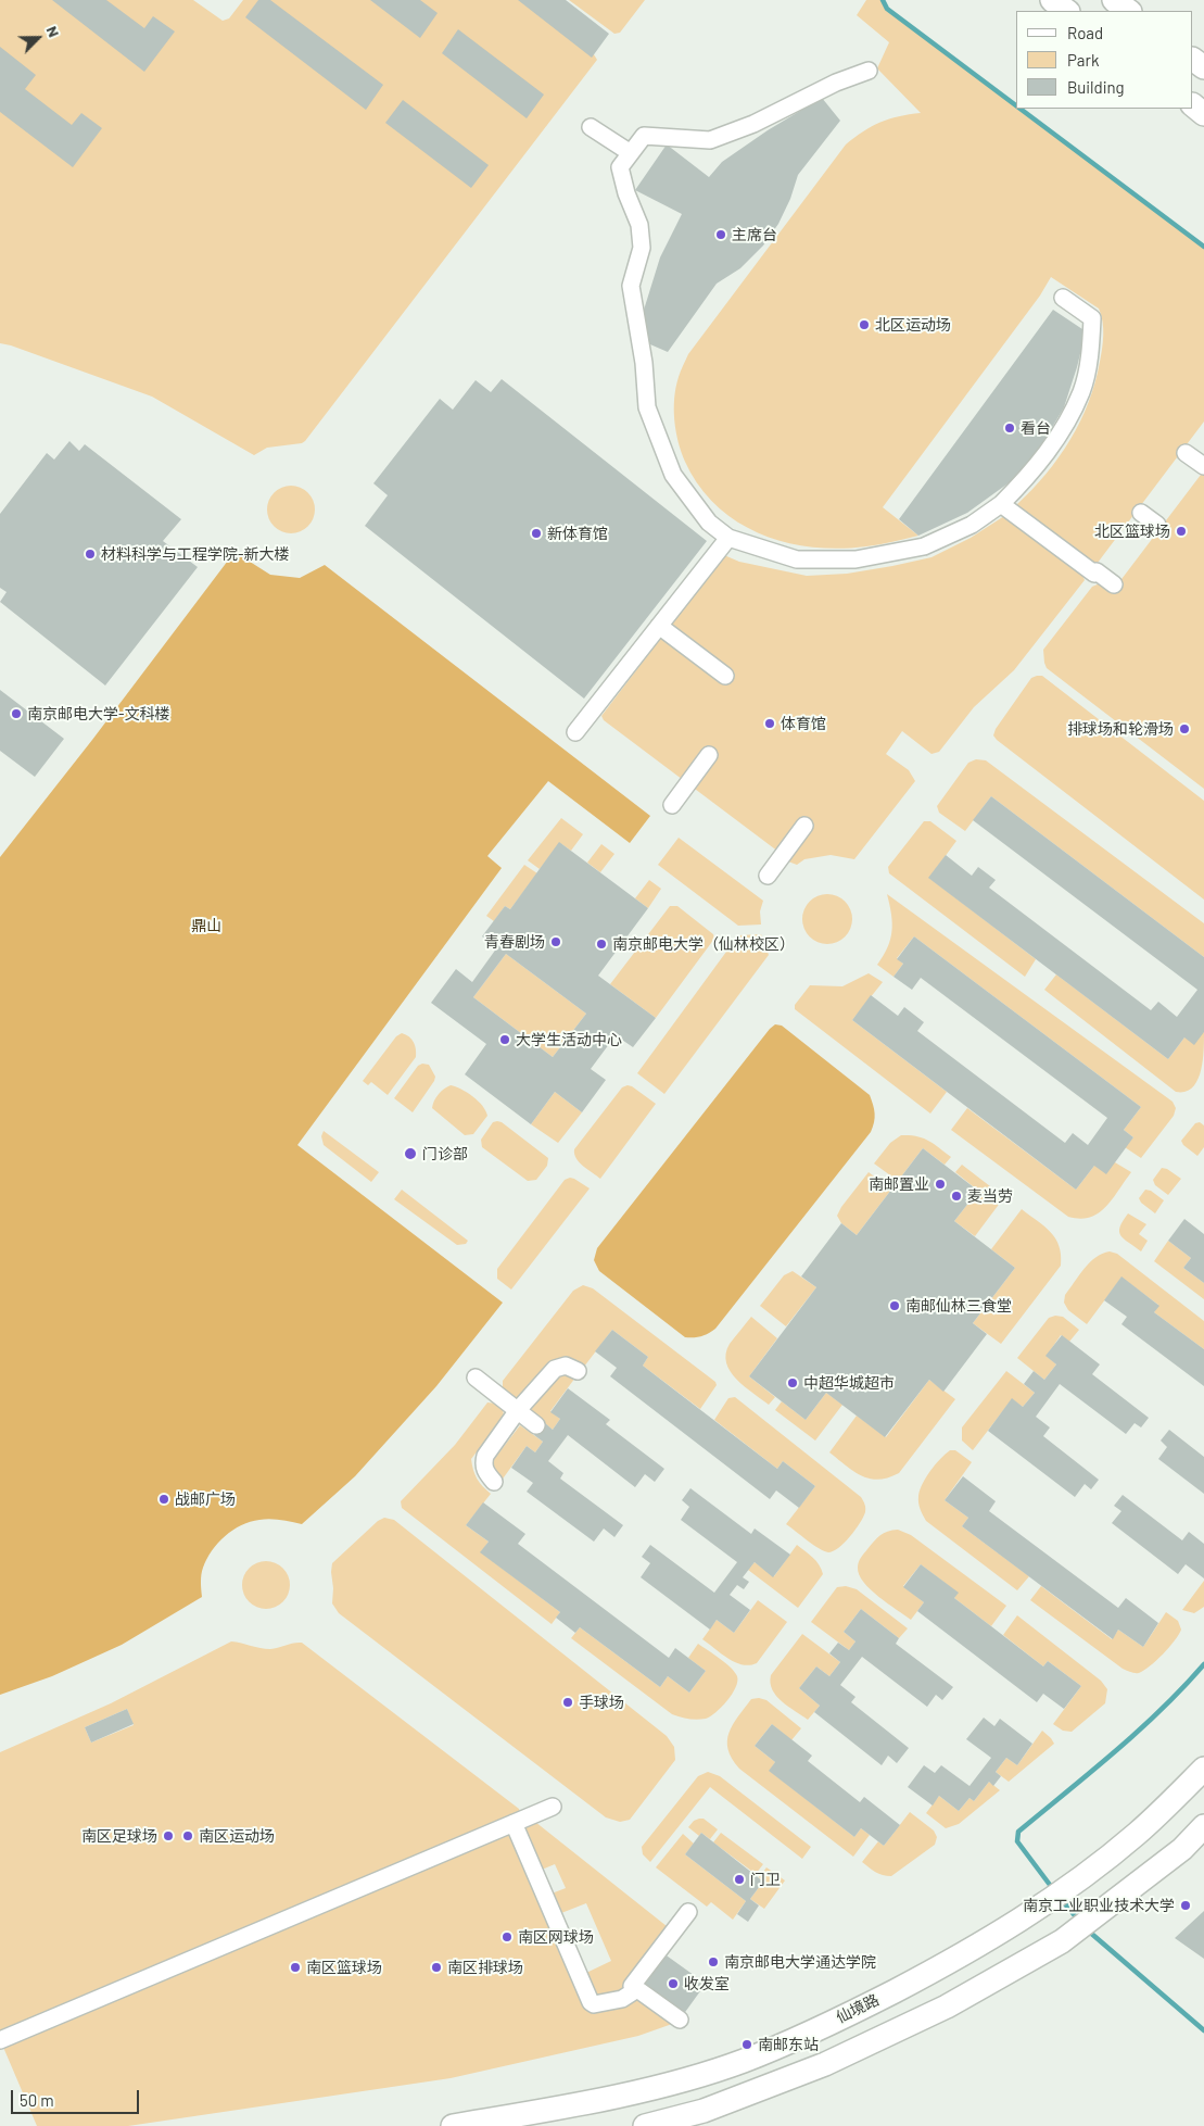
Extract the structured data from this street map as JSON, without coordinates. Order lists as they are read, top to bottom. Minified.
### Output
{"streets":{"main road":["仙境路"]},"parks":["鼎山"],"places":["主席台","北区运动场","看台","北区篮球场","新体育馆","材料科学与工程学院-新大楼","南京邮电大学-文科楼","体育馆","排球场和轮滑场","青春剧场","南京邮电大学（仙林校区）","大学生活动中心","门诊部","南邮置业","麦当劳","南邮仙林三食堂","中超华城超市","战邮广场","手球场","南区足球场","南区运动场","门卫","南京工业职业技术大学","南区网球场","南京邮电大学通达学院","南区篮球场","南区排球场","收发室","南邮东站"],"legend":["Road","Park","Building"],"scale_bar":"50 m","north":"top right"}
